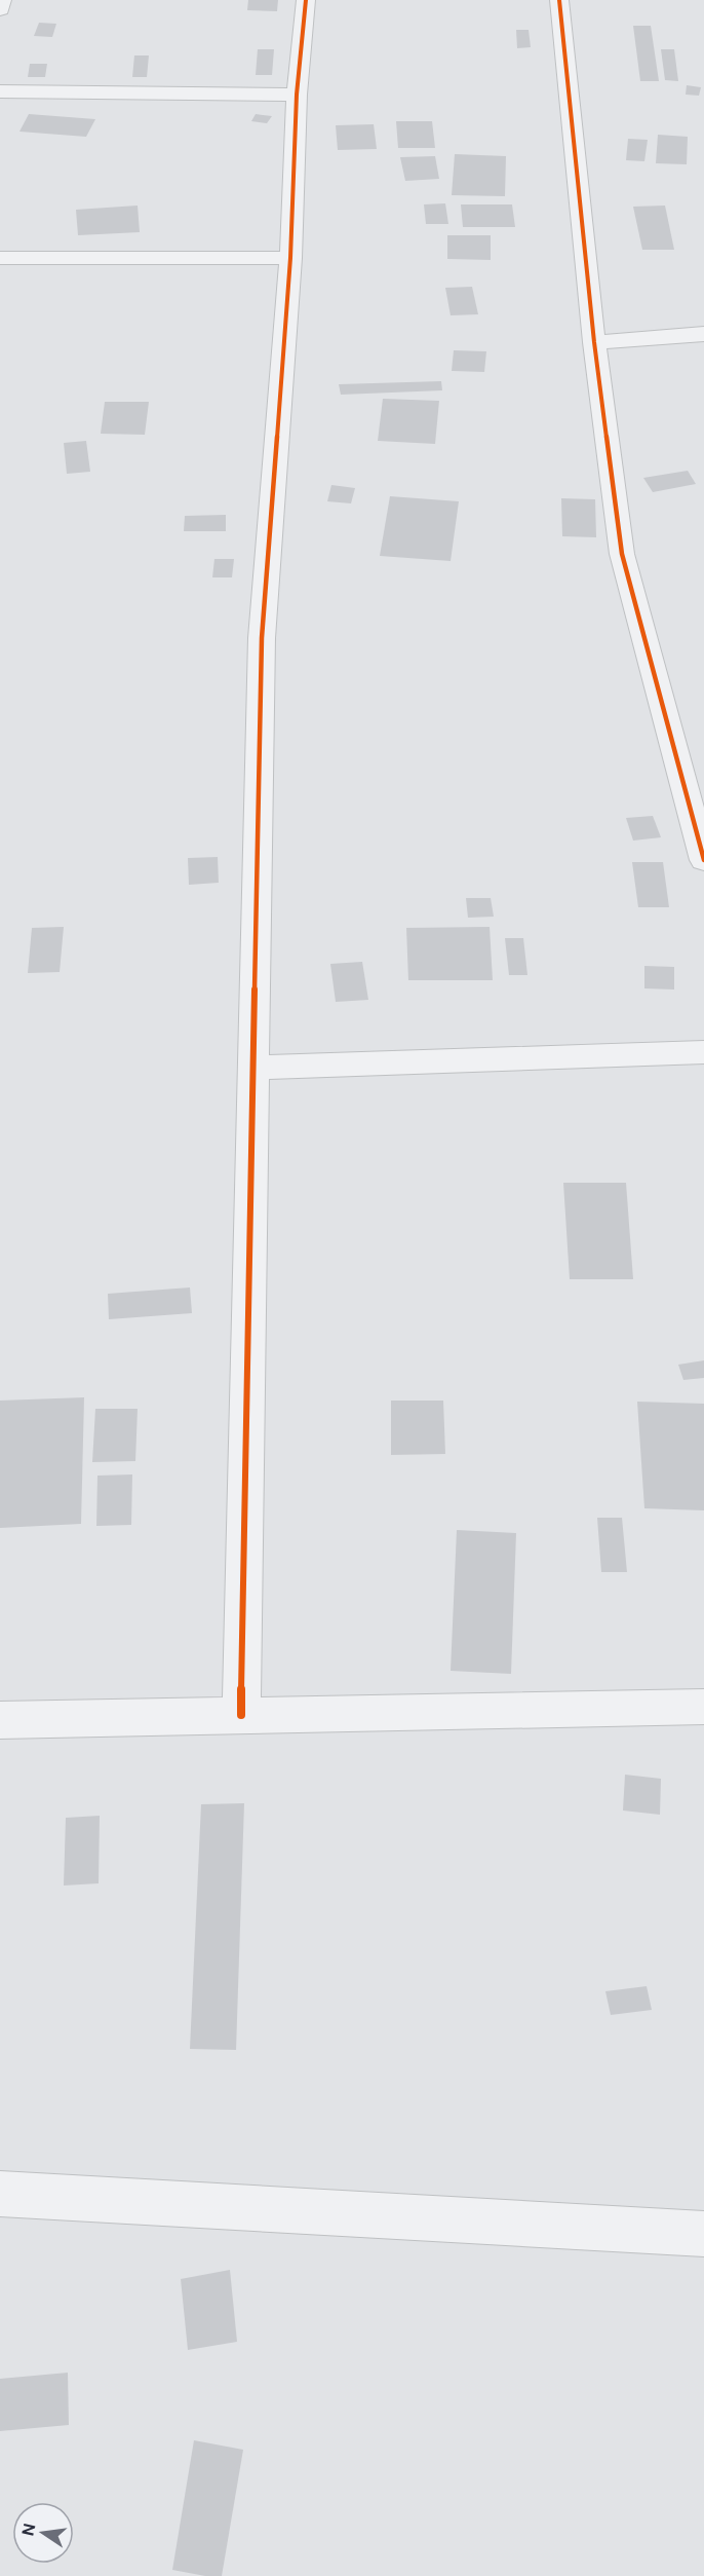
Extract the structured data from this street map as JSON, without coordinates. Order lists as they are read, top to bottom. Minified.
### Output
{"north":"left"}
